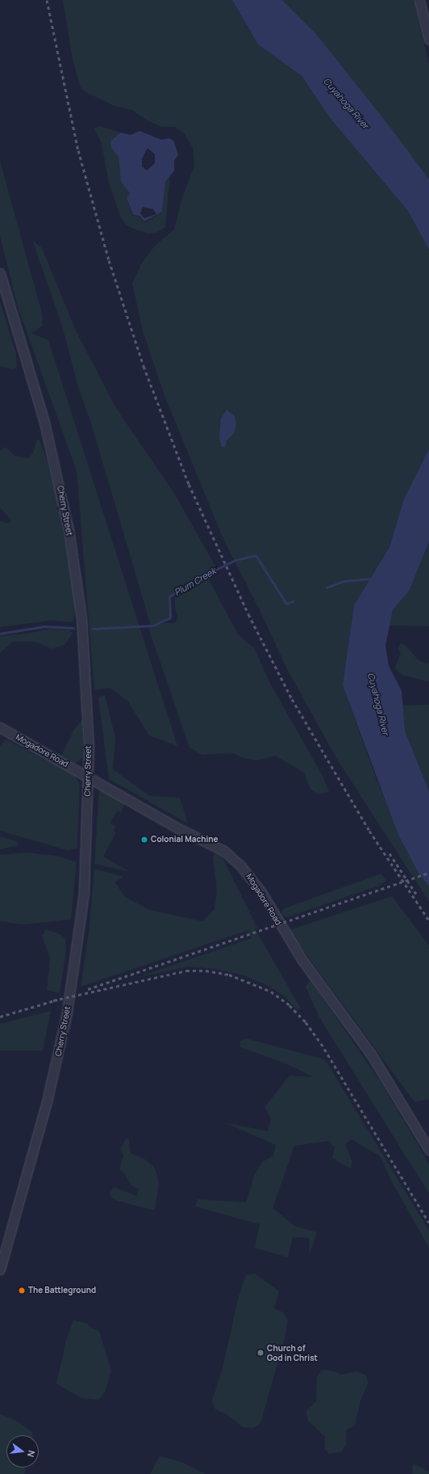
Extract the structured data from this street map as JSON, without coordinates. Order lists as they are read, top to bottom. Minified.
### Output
{"streets":{"street":["Cherry Street","Mogadore Road"]},"crossings":[["Cherry Street","Mogadore Road"]],"water":["Cuyahoga River","Plum Creek"],"places":["Colonial Machine","The Battleground","Church of God in Christ"],"north":"right"}
